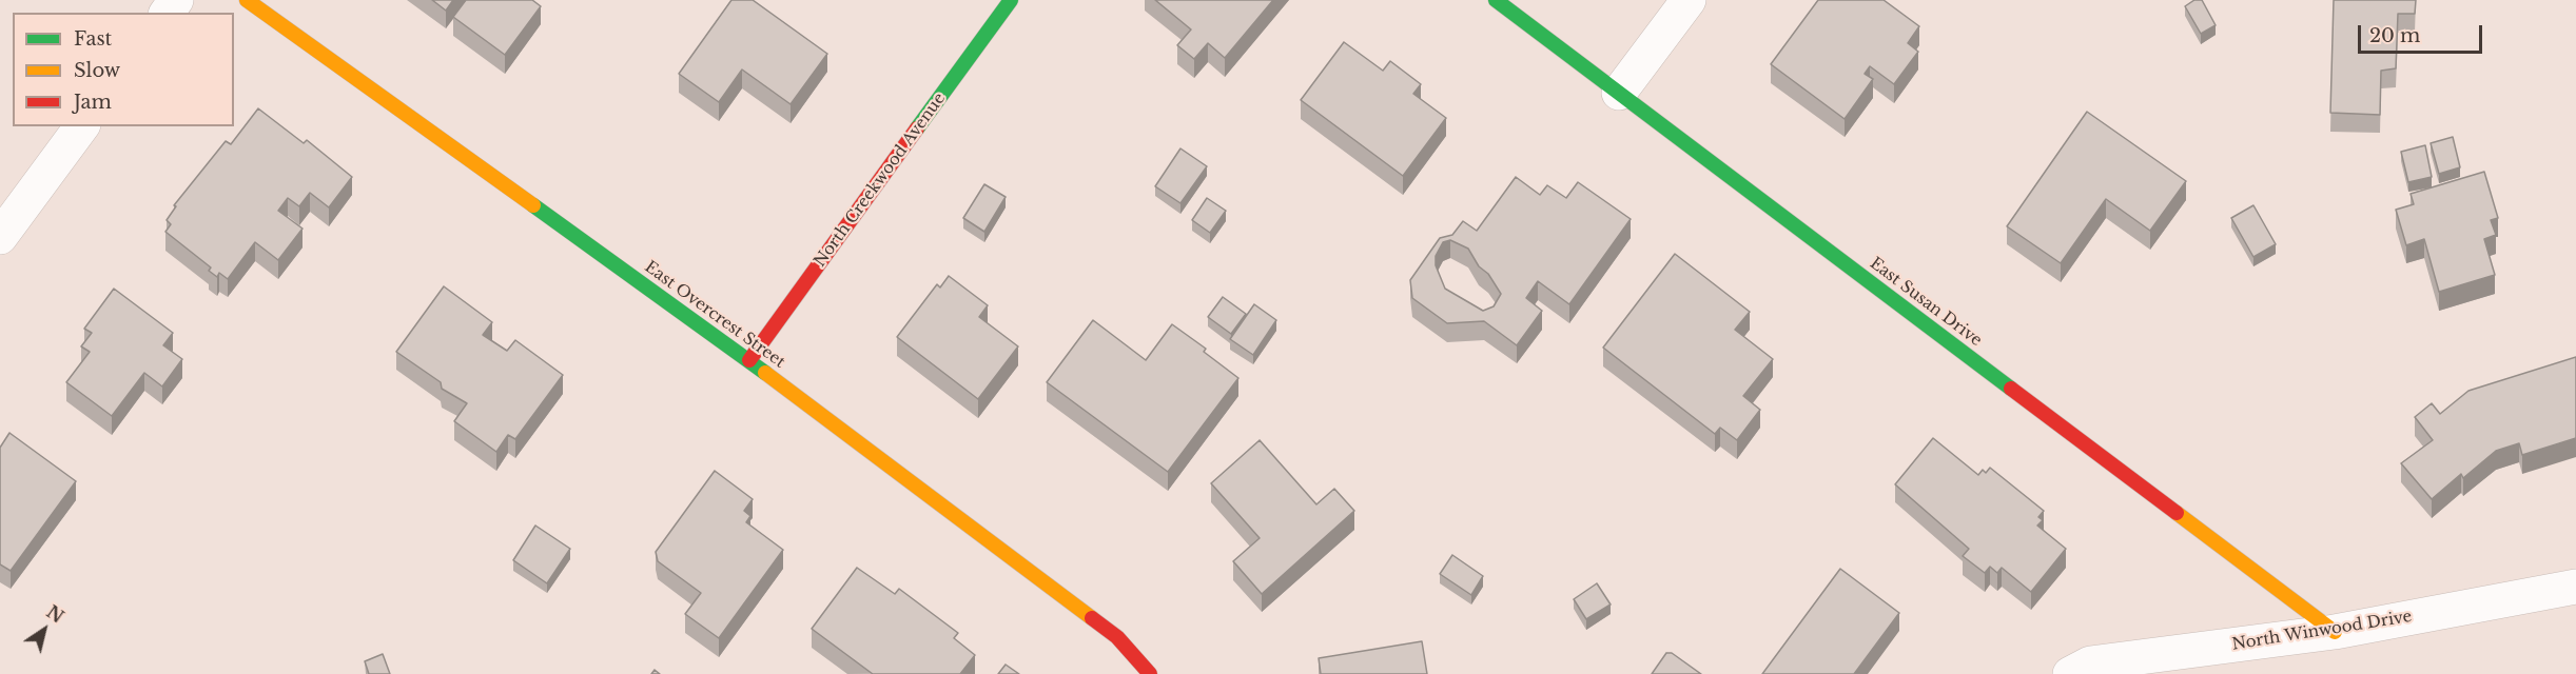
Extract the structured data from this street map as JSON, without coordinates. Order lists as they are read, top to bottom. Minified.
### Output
{"streets":{"street":["North Creekwood Avenue","East Susan Drive","East Overcrest Street","North Winwood Drive"]},"crossings":[["North Creekwood Avenue","East Overcrest Street"],["East Susan Drive","North Winwood Drive"]],"legend":["Fast","Slow","Jam"],"scale_bar":"20 m","north":"top right"}
